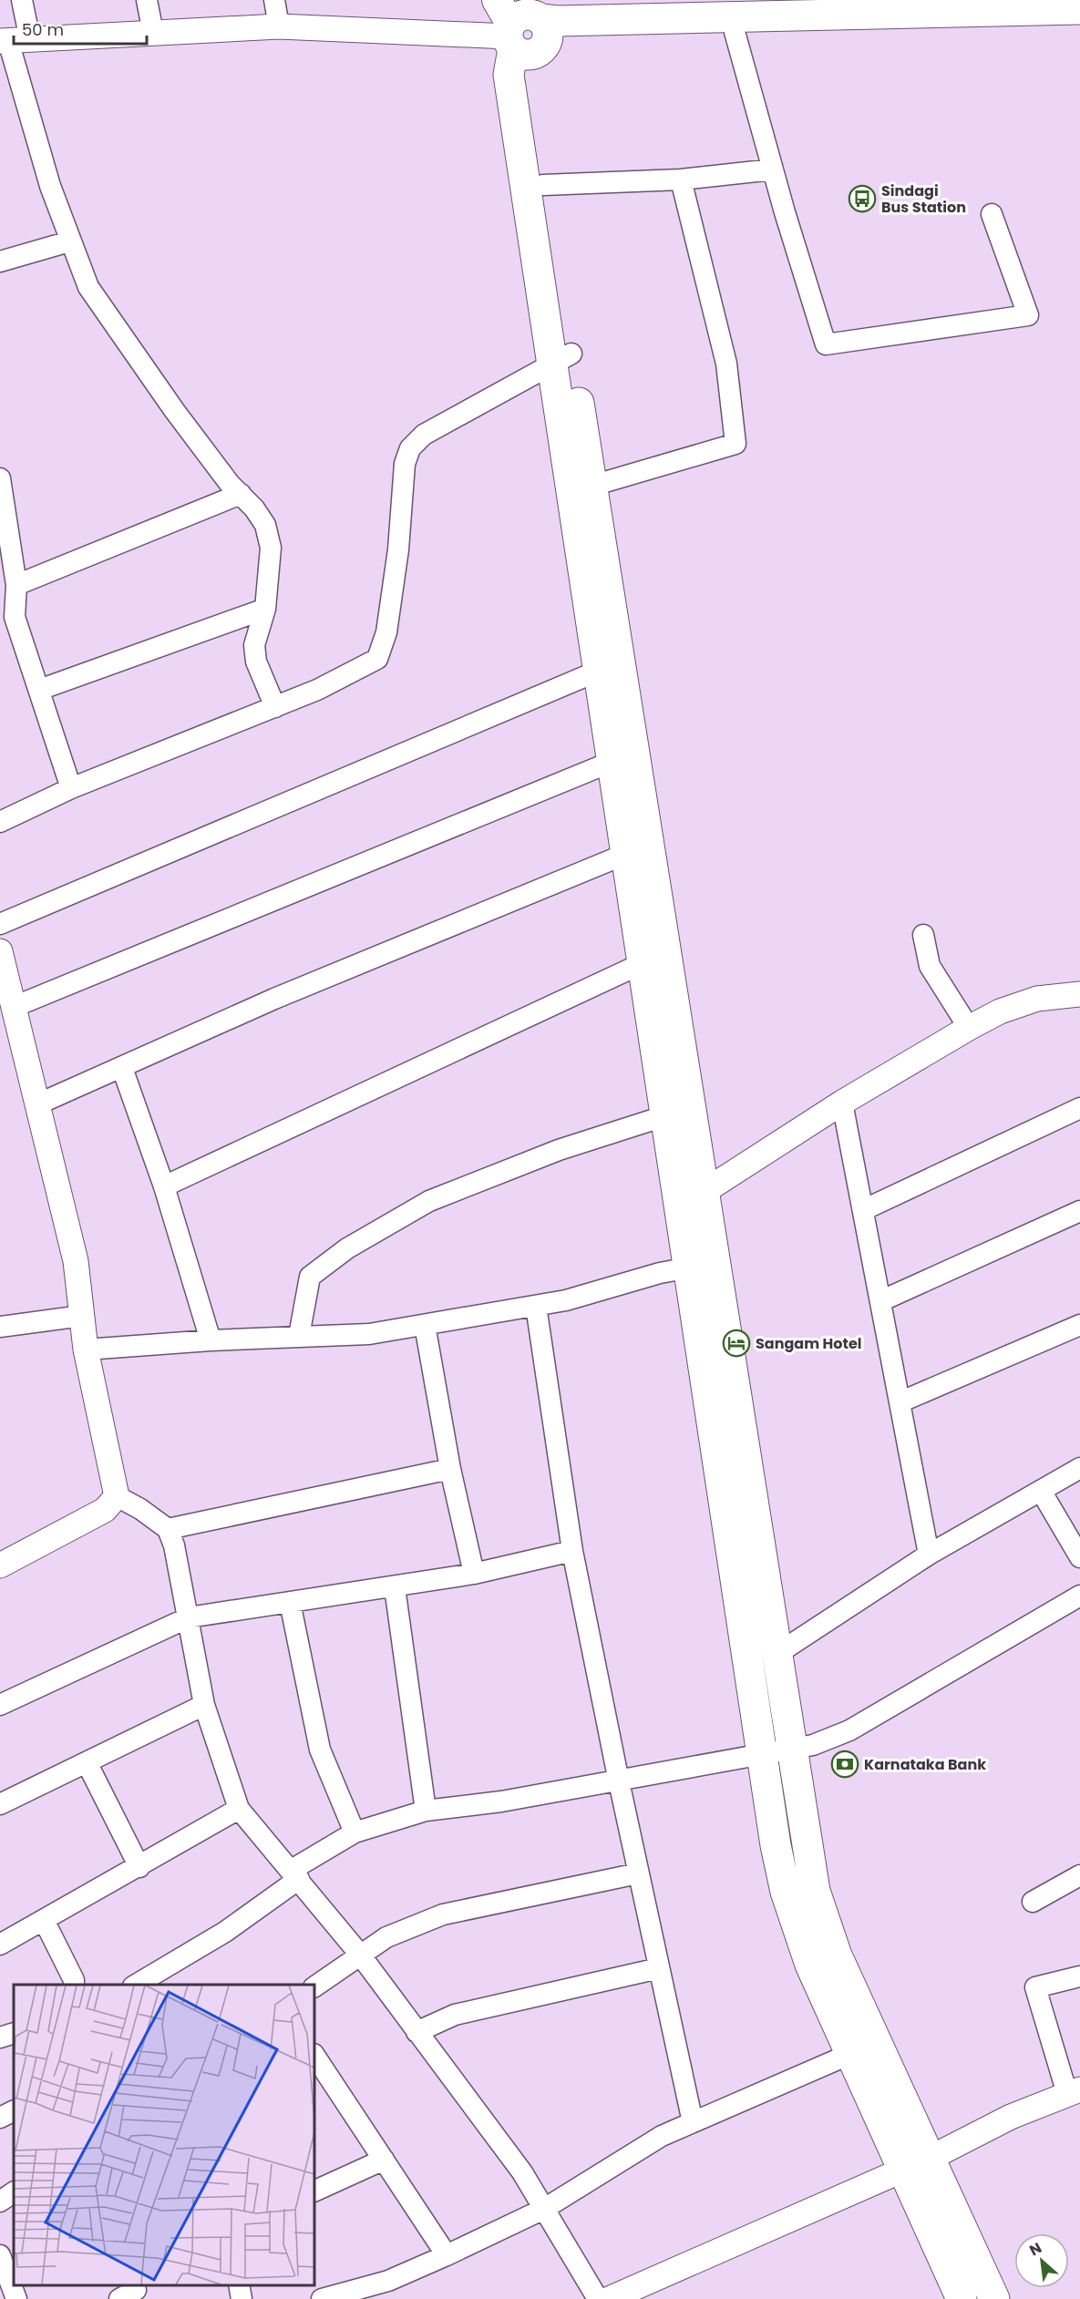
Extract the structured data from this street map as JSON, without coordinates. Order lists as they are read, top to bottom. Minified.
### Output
{"places":{"bus stop":["Sindagi Bus Station"],"hotel":["Sangam Hotel"],"bank":["Karnataka Bank"]},"scale_bar":"50 m","north":"top left"}
